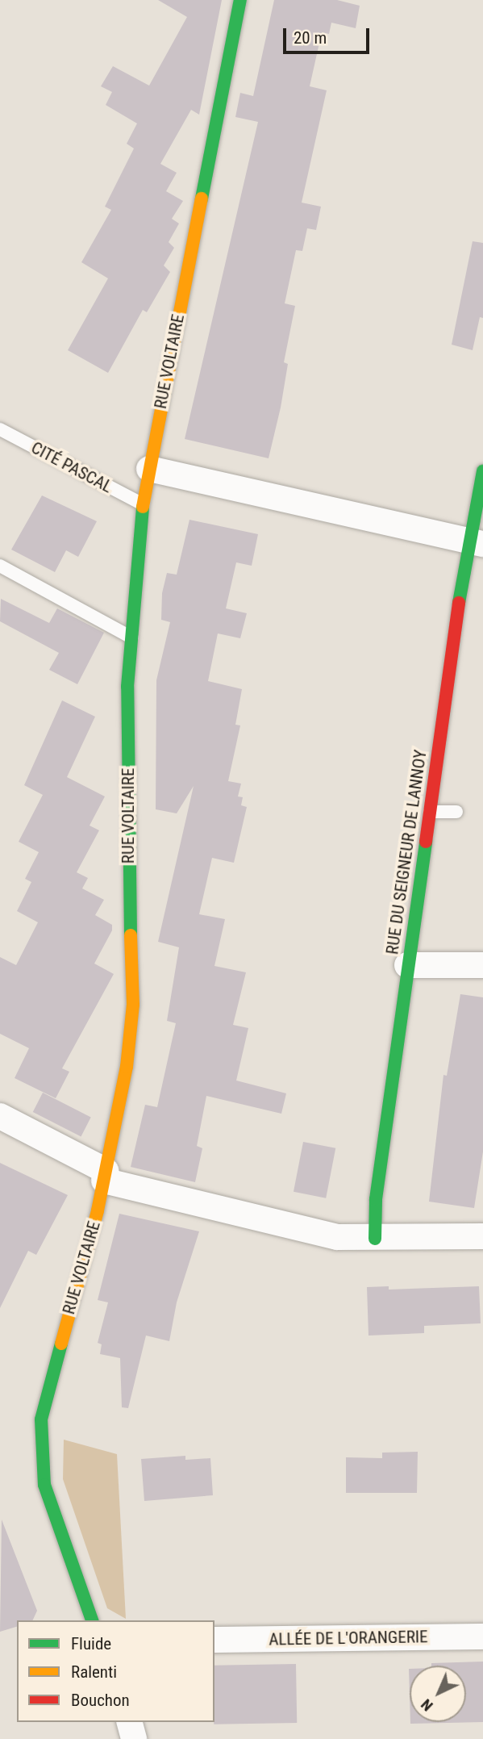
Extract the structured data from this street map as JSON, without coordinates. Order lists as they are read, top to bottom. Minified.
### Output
{"streets":{"street":["RUE VOLTAIRE","RUE DU SEIGNEUR DE LANNOY","ALLÉE DE L'ORANGERIE"],"lane":["CITÉ PASCAL"]},"crossings":[["RUE VOLTAIRE","CITÉ PASCAL"]],"legend":["Fluide","Ralenti","Bouchon"],"scale_bar":"20 m","north":"bottom left"}
